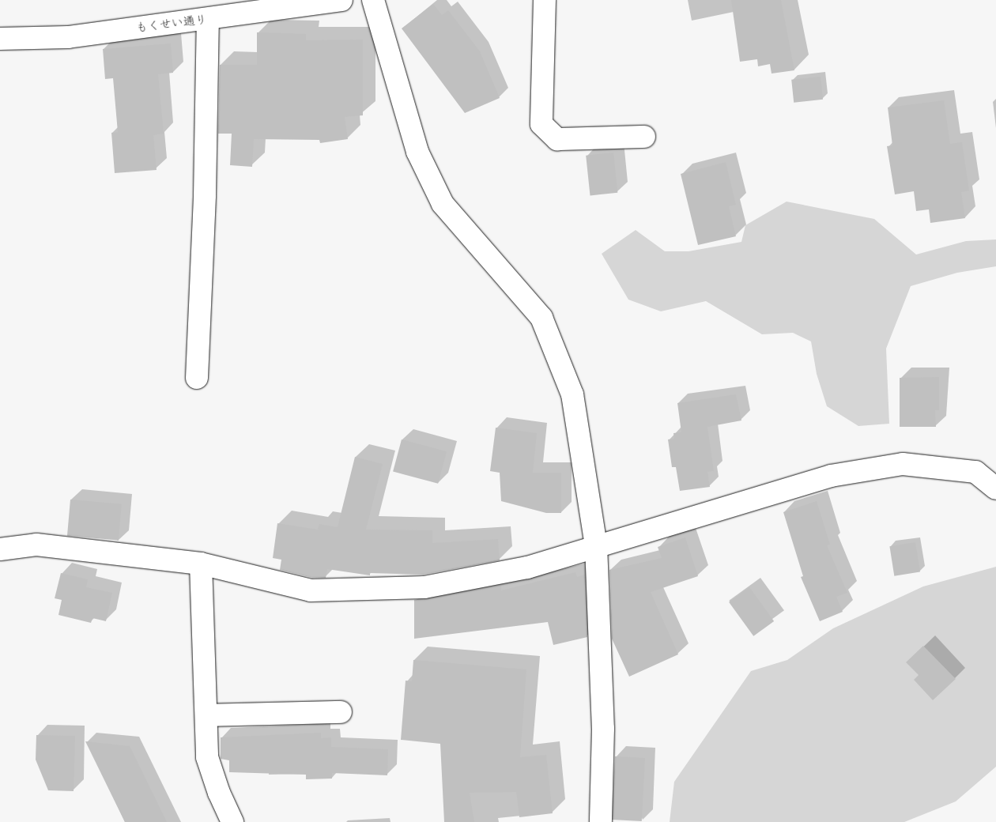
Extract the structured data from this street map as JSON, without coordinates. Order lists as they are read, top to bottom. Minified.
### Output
{"streets":{"street":["もくせい通り"]}}
